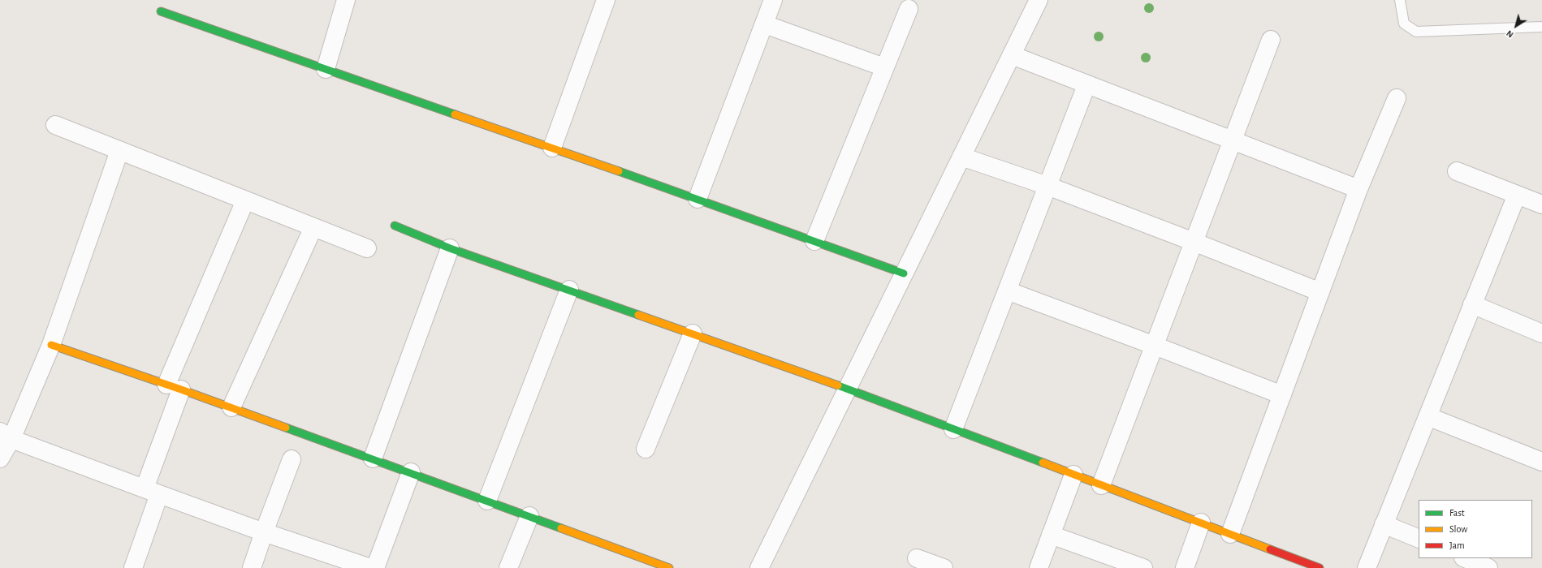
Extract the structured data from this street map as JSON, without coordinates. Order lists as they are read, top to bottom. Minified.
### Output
{"legend":["Fast","Slow","Jam"],"north":"bottom left"}
